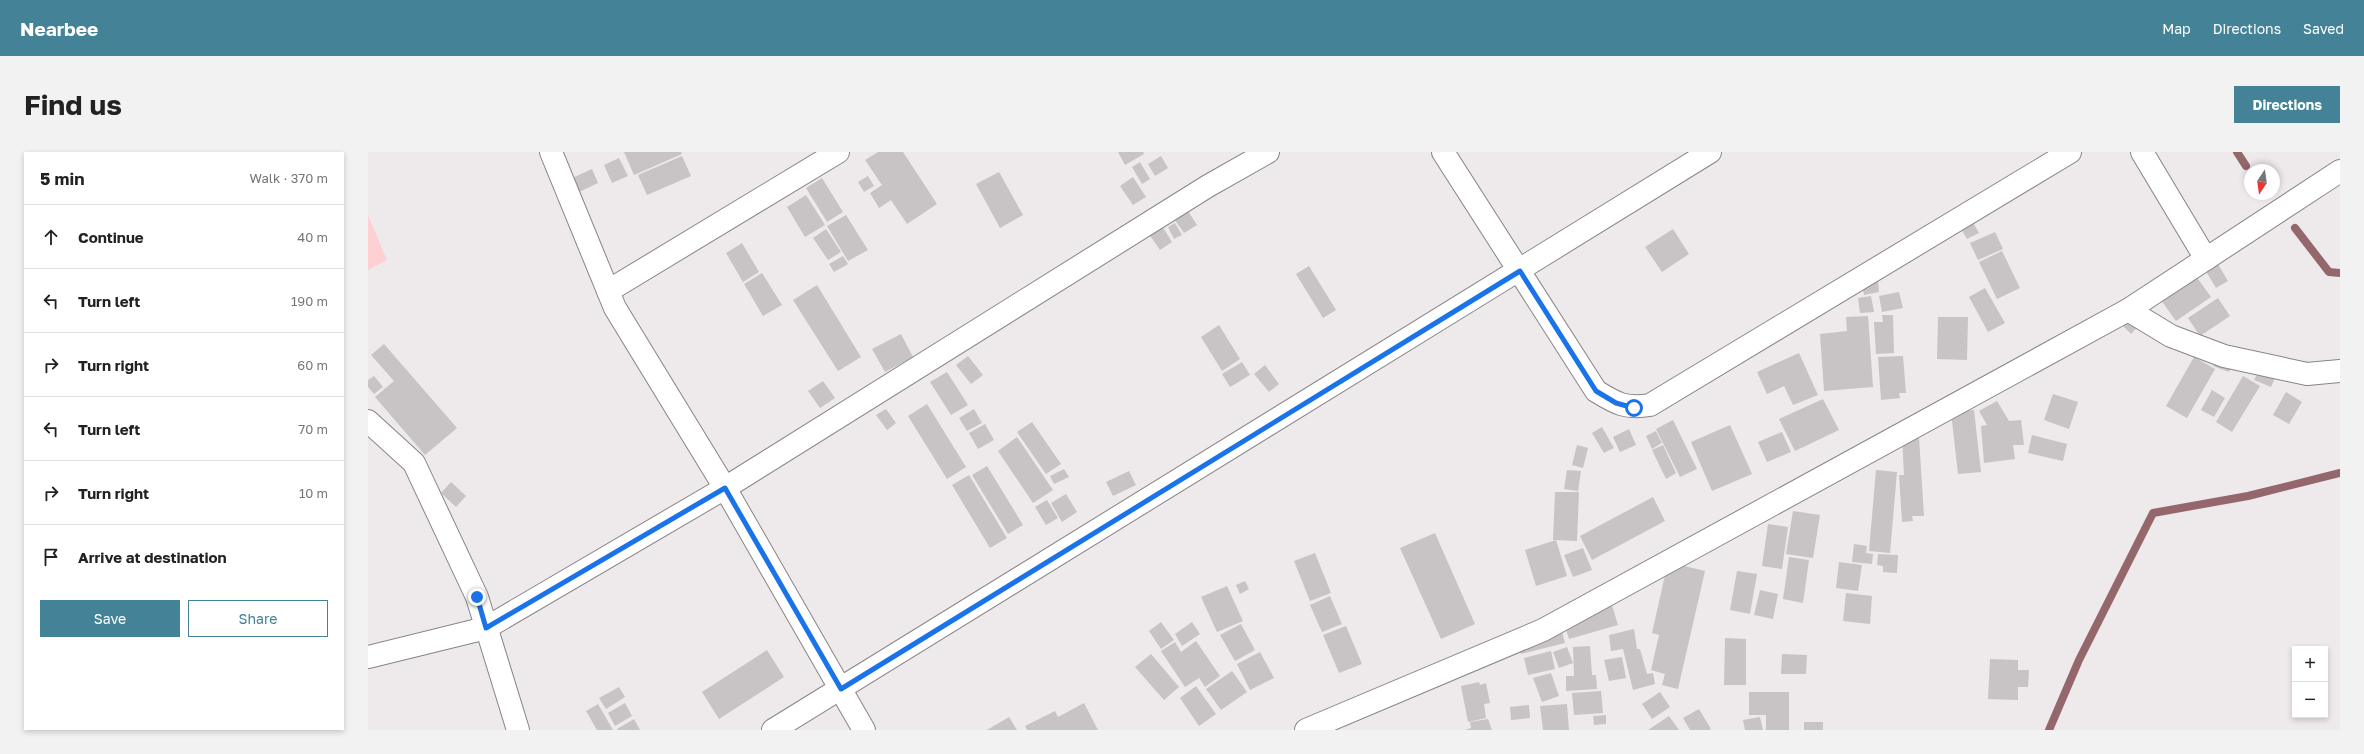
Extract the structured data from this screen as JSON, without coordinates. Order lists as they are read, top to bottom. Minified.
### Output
{"north":"bottom","page":{"header":"Nearbee","nav":["Map","Directions","Saved"],"buttons":["Directions",["Save","Share"]],"title":"Find us","heading":["5 min","Walk · 370 m"],"list":[["Continue","40 m"],["Turn left","190 m"],["Turn right","60 m"],["Turn left","70 m"],["Turn right","10 m"],"Arrive at destination"],"map_buttons":["+","−"]}}
